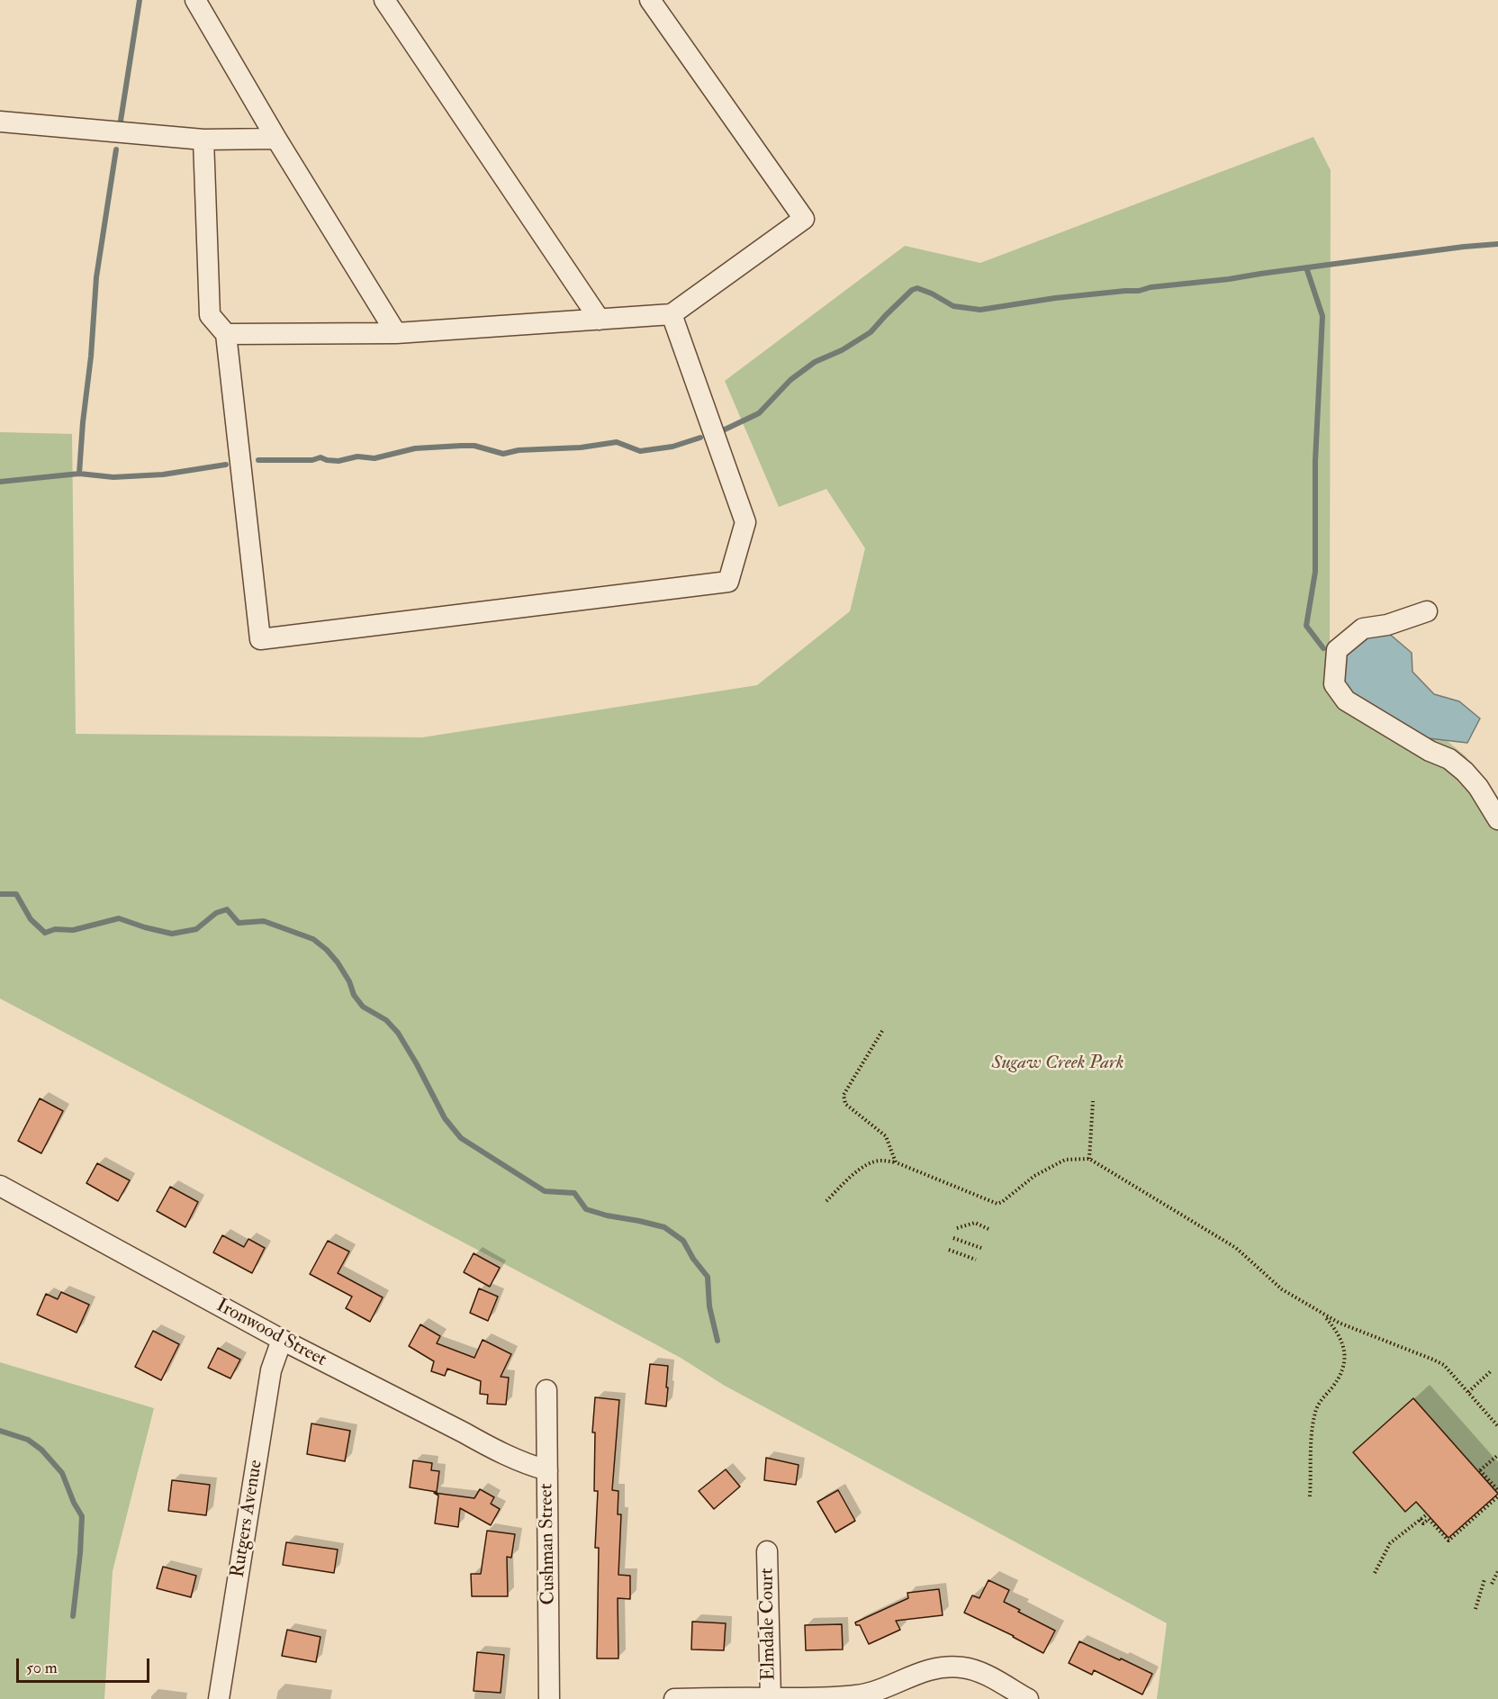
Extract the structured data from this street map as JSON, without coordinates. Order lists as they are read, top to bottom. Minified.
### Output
{"streets":{"street":["Ironwood Street","Rutgers Avenue","Cushman Street","Elmdale Court"]},"crossings":[["Ironwood Street","Rutgers Avenue"],["Ironwood Street","Cushman Street"]],"parks":["Sugaw Creek Park"],"scale_bar":"50 m"}
